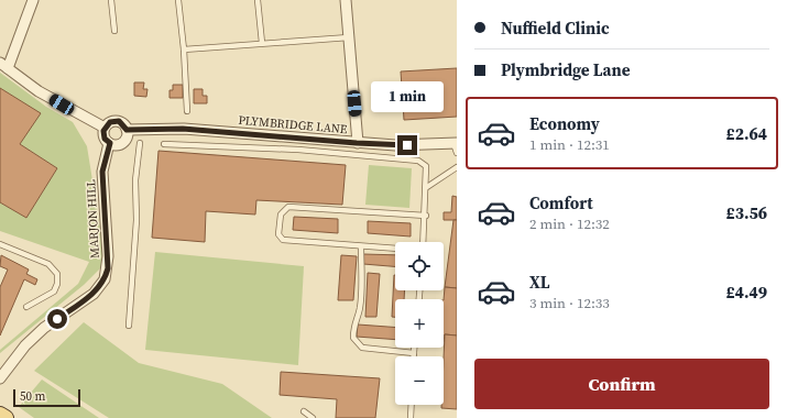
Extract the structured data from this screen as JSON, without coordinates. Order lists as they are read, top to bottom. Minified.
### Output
{"streets":{"street":["PLYMBRIDGE LANE","MARJON HILL"]},"crossings":[["PLYMBRIDGE LANE","MARJON HILL"]],"scale_bar":"50 m","page":{"banner":["Nuffield Clinic","Plymbridge Lane"],"bubble":"1 min","list":[{"name":"Economy","note":"1 min · 12:31","value":"£2.64"},{"name":"Comfort","note":"2 min · 12:32","value":"£3.56"},{"name":"XL","note":"3 min · 12:33","value":"£4.49"}],"map_buttons":["+","−"],"buttons":"Confirm","scale":"50 m"}}
